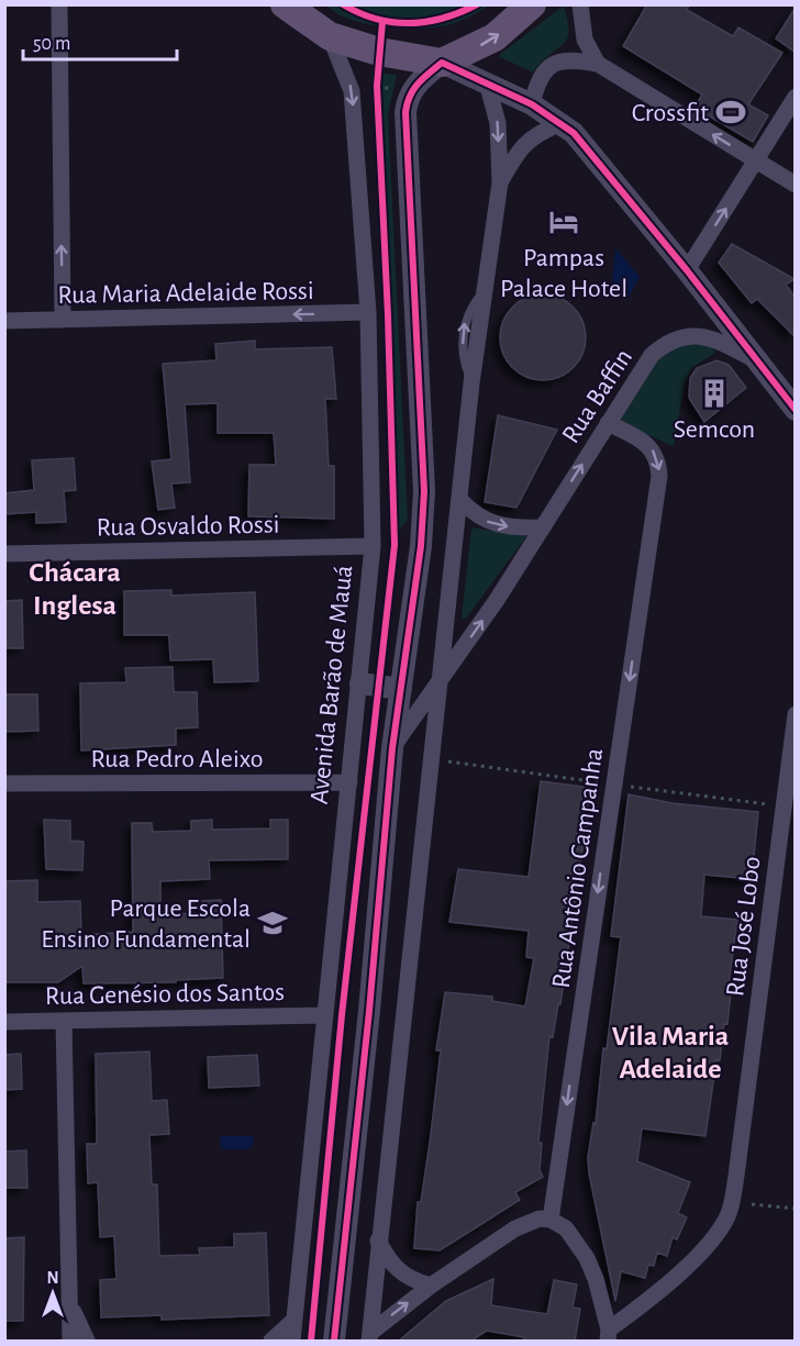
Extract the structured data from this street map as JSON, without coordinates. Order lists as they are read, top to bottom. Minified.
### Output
{"streets":{"street":["Rua Maria Adelaide Rossi","Rua Baffin","Rua Osvaldo Rossi","Avenida Barão de Mauá","Rua Pedro Aleixo","Rua Antônio Campanha","Rua José Lobo","Rua Genésio dos Santos"]},"crossings":[["Rua Maria Adelaide Rossi","Avenida Barão de Mauá"],["Rua Baffin","Rua Antônio Campanha"],["Rua Osvaldo Rossi","Avenida Barão de Mauá"],["Avenida Barão de Mauá","Rua Pedro Aleixo"],["Avenida Barão de Mauá","Rua Genésio dos Santos"]],"one_way":["Rua Maria Adelaide Rossi","Rua Baffin","Rua Antônio Campanha"],"districts":["Chácara Inglesa","Vila Maria Adelaide"],"places":{"sports":["Crossfit"],"hotel":["Pampas Palace Hotel"],"building":["Semcon"],"school or university":["Parque Escola Ensino Fundamental"]},"scale_bar":"50 m","north":"top"}
